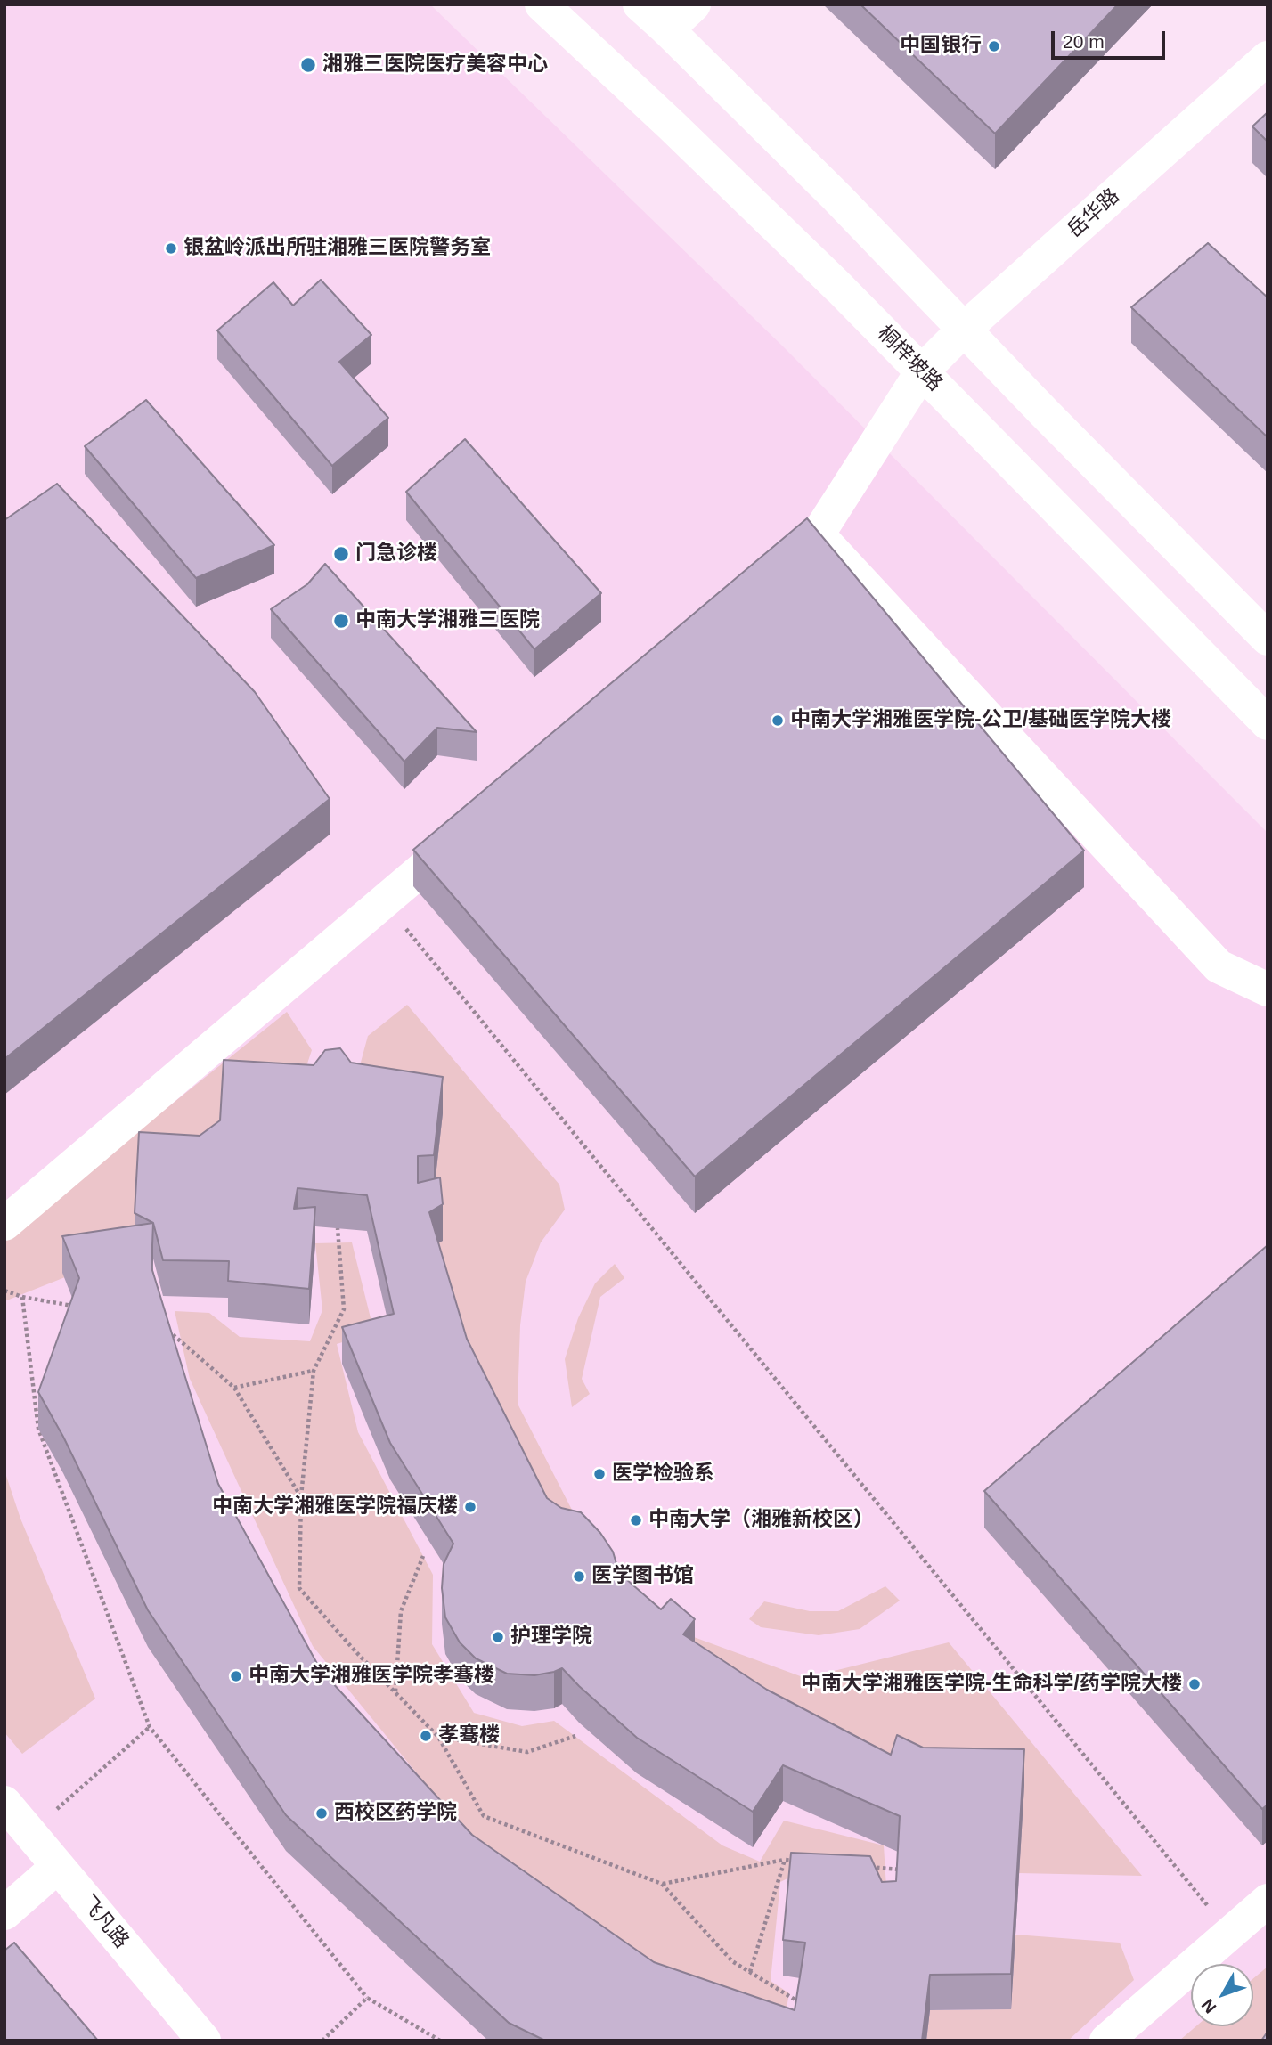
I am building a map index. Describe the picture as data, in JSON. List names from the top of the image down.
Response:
{
  "streets": {
    "street": ["岳华路", "桐梓坡路", "飞凡路"]
  },
  "crossings": [
    ["岳华路", "桐梓坡路"]
  ],
  "places": [
    "中国银行",
    "湘雅三医院医疗美容中心",
    "银盆岭派出所驻湘雅三医院警务室",
    "门急诊楼",
    "中南大学湘雅三医院",
    "中南大学湘雅医学院-公卫/基础医学院大楼",
    "医学检验系",
    "中南大学湘雅医学院福庆楼",
    "中南大学（湘雅新校区）",
    "医学图书馆",
    "护理学院",
    "中南大学湘雅医学院孝骞楼",
    "中南大学湘雅医学院-生命科学/药学院大楼",
    "孝骞楼",
    "西校区药学院"
  ],
  "scale_bar": "20 m",
  "north": "bottom left"
}
